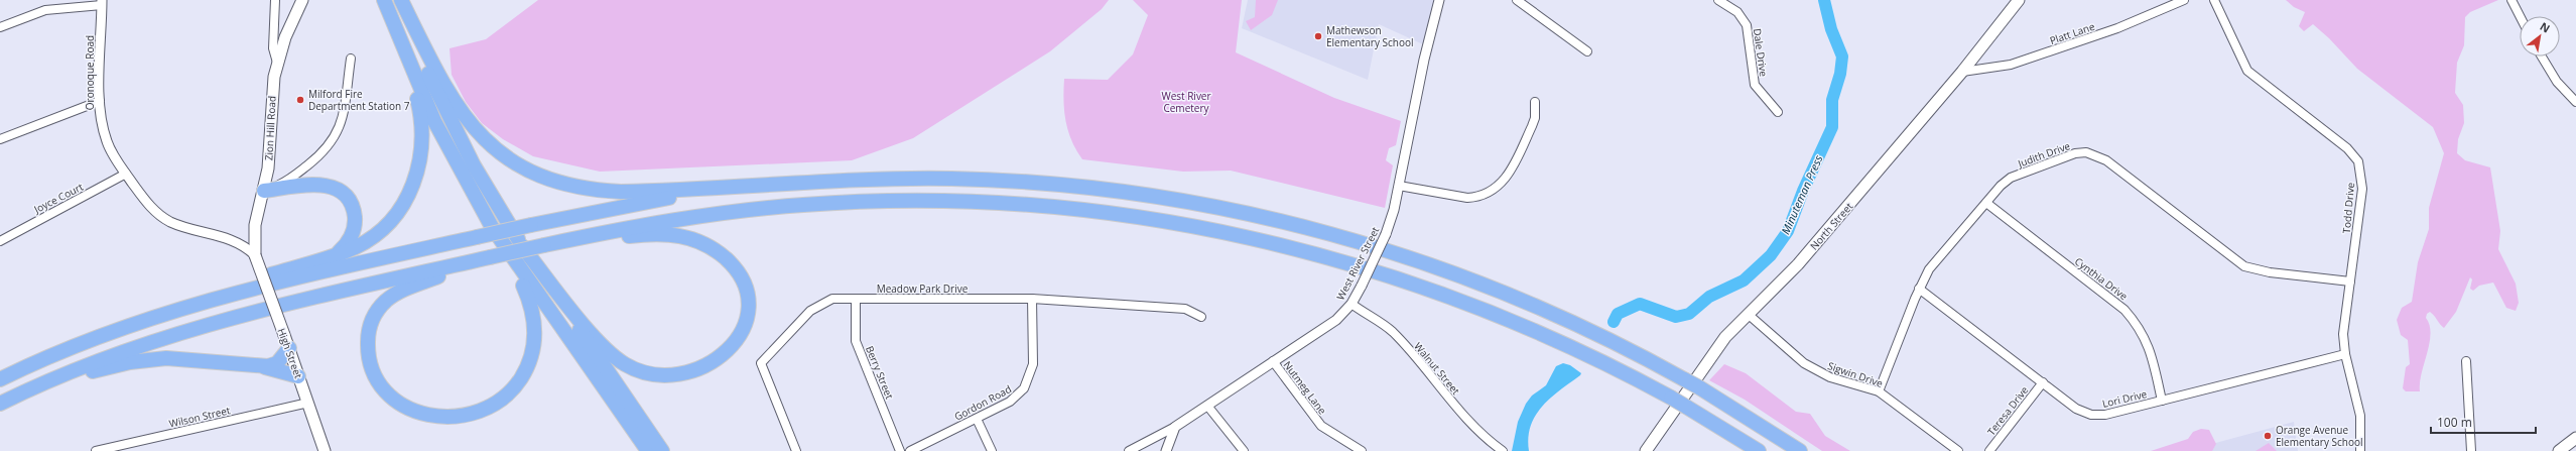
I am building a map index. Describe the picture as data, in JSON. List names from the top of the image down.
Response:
{
  "streets": {
    "main road": ["Zion Hill Road", "North Street", "High Street"],
    "street": [
      "Platt Lane",
      "Dale Drive",
      "Oronoque Road",
      "Judith Drive",
      "Joyce Court",
      "Todd Drive",
      "West River Street",
      "Cynthia Drive",
      "Meadow Park Drive",
      "Walnut Street",
      "Berry Street",
      "Sigwin Drive",
      "Nutmeg Lane",
      "Lori Drive",
      "Gordon Road",
      "Teresa Drive",
      "Wilson Street"
    ]
  },
  "crossings": [
    ["Platt Lane", "North Street"],
    ["Oronoque Road", "Zion Hill Road"],
    ["Oronoque Road", "Joyce Court"],
    ["Oronoque Road", "High Street"],
    ["Zion Hill Road", "High Street"],
    ["Judith Drive", "Todd Drive"],
    ["Judith Drive", "Cynthia Drive"],
    ["Judith Drive", "Sigwin Drive"],
    ["Judith Drive", "Lori Drive"],
    ["Todd Drive", "Lori Drive"],
    ["North Street", "Sigwin Drive"],
    ["West River Street", "Walnut Street"],
    ["West River Street", "Nutmeg Lane"],
    ["Cynthia Drive", "Lori Drive"],
    ["Meadow Park Drive", "Berry Street"],
    ["Meadow Park Drive", "Gordon Road"],
    ["High Street", "Wilson Street"],
    ["Lori Drive", "Teresa Drive"]
  ],
  "water": ["Minuteman Press"],
  "parks": ["West River Cemetery"],
  "places": ["Mathewson Elementary School", "Milford Fire Department Station 7", "Orange Avenue Elementary School"],
  "scale_bar": "100 m",
  "north": "top right"
}
